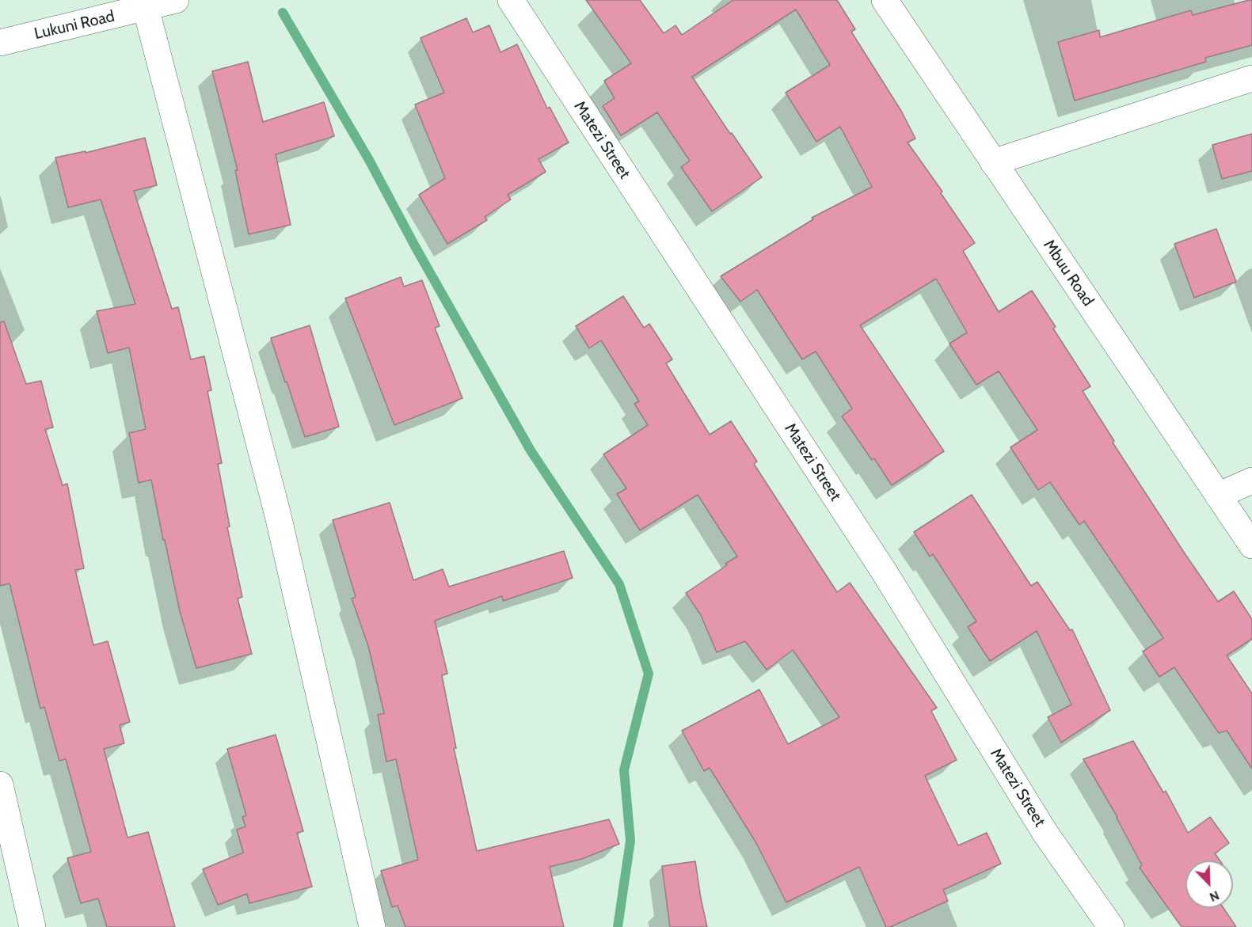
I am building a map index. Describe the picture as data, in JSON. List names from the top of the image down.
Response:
{
  "streets": {
    "street": ["Lukuni Road", "Matezi Street", "Mbuu Road"]
  },
  "north": "bottom right"
}
